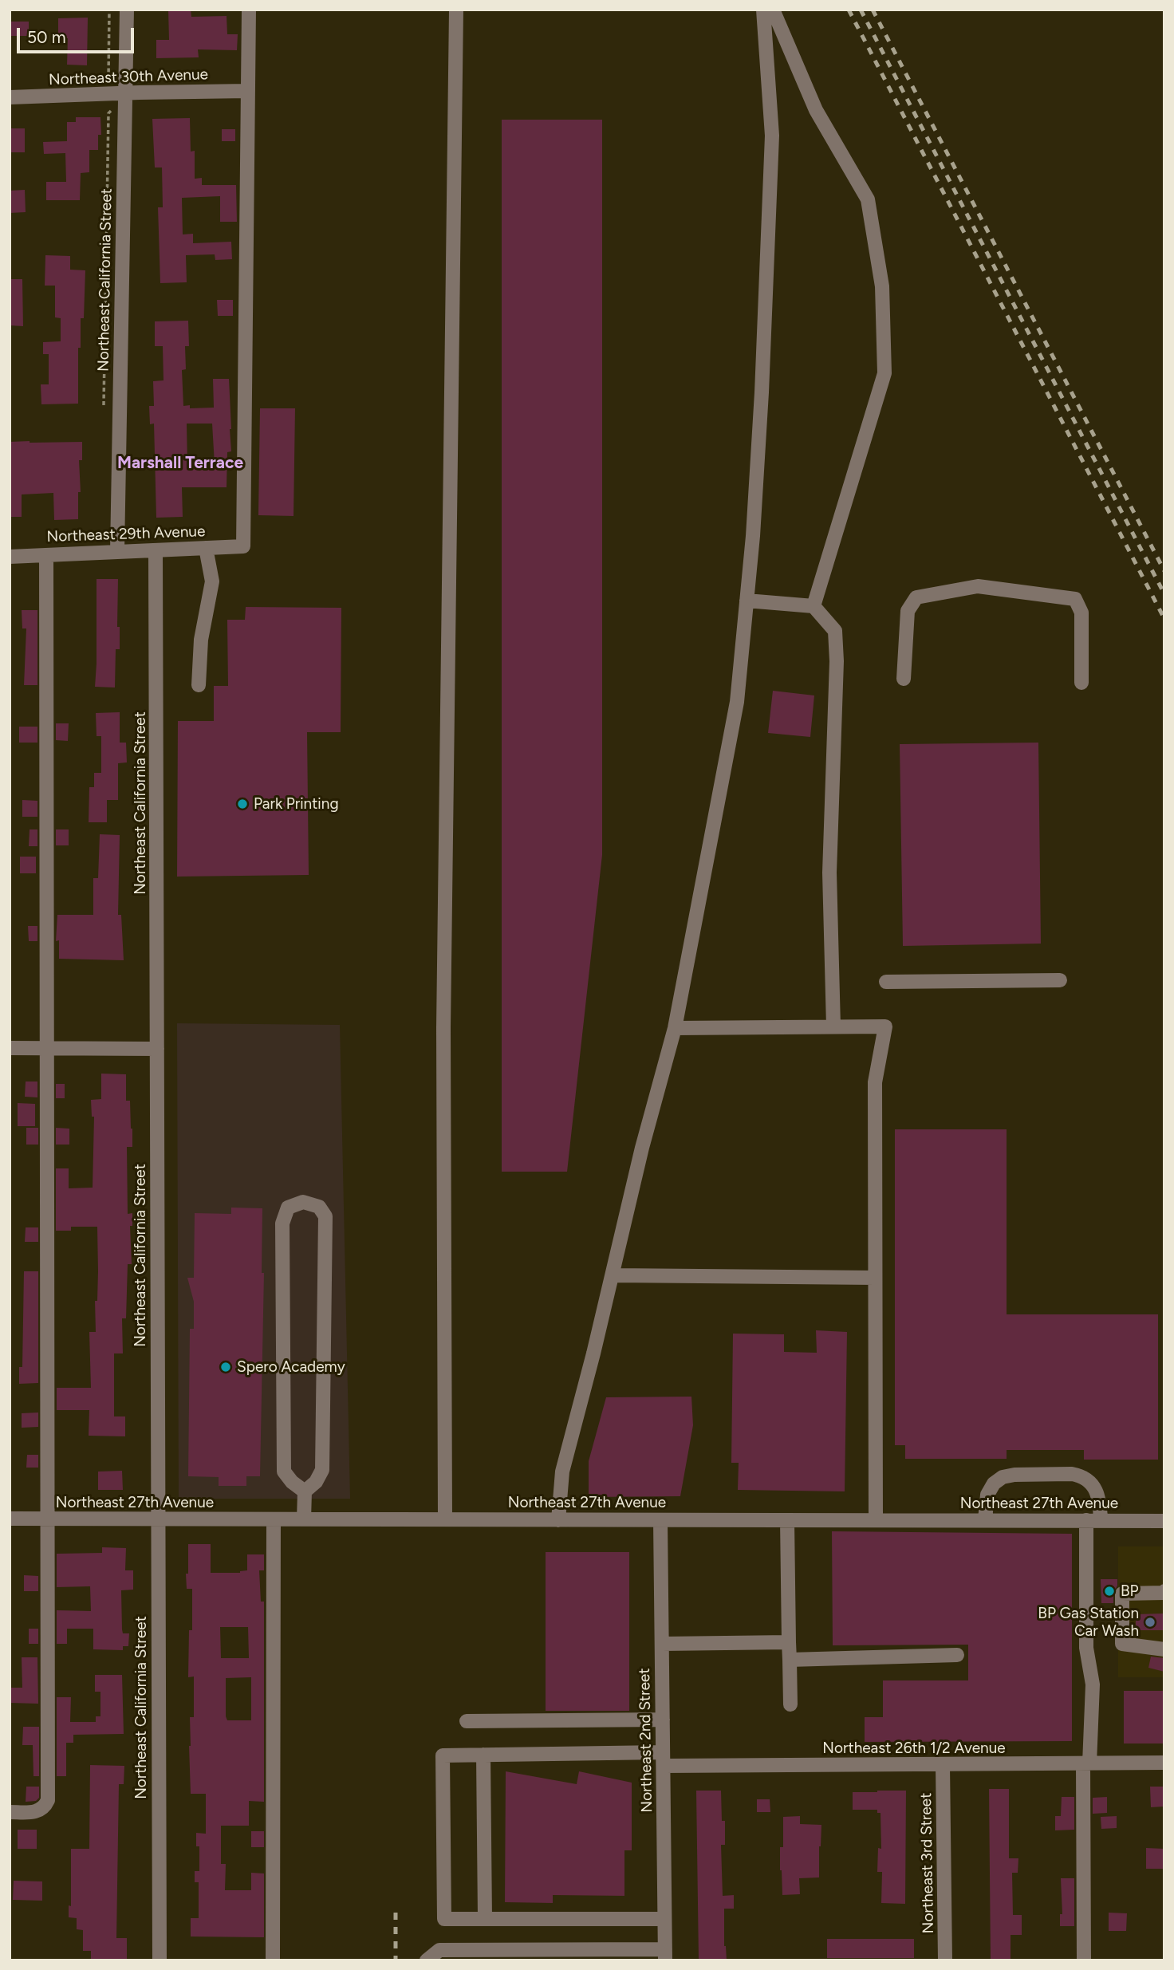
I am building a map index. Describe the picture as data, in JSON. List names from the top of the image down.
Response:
{
  "streets": {
    "street": [
      "Northeast 30th Avenue",
      "Northeast California Street",
      "Northeast 29th Avenue",
      "Northeast 27th Avenue",
      "Northeast 2nd Street",
      "Northeast 26th 1/2 Avenue",
      "Northeast 3rd Street"
    ]
  },
  "crossings": [
    ["Northeast 30th Avenue", "Northeast California Street"],
    ["Northeast 30th Avenue", "Northeast 29th Avenue"],
    ["Northeast California Street", "Northeast 29th Avenue"],
    ["Northeast California Street", "Northeast 27th Avenue"],
    ["Northeast 27th Avenue", "Northeast 2nd Street"],
    ["Northeast 2nd Street", "Northeast 26th 1/2 Avenue"],
    ["Northeast 26th 1/2 Avenue", "Northeast 3rd Street"]
  ],
  "districts": ["Marshall Terrace"],
  "places": [
    "Park Printing",
    "Spero Academy",
    "BP",
    "BP Gas Station Car Wash"
  ],
  "scale_bar": "50 m"
}
